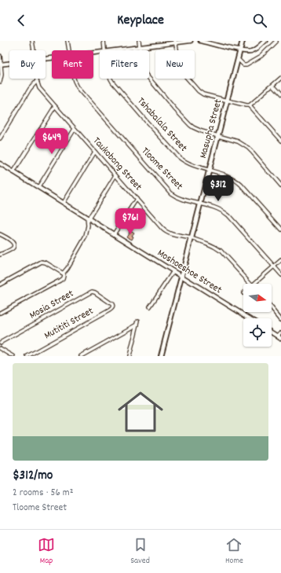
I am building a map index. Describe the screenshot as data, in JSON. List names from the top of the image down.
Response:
{
  "streets": {
    "main road": ["Masupha Street"],
    "street": [
      "Tshabalala Street",
      "Taukobong Street",
      "Tloome Street",
      "Moshoeshoe Street",
      "Mosia Street",
      "Mutititi Street"
    ]
  },
  "crossings": [
    ["Tshabalala Street", "Masupha Street"],
    ["Masupha Street", "Taukobong Street"],
    ["Masupha Street", "Tloome Street"],
    ["Masupha Street", "Moshoeshoe Street"],
    ["Mosia Street", "Mutititi Street"]
  ],
  "north": "right",
  "page": {
    "header": "Keyplace",
    "chip": [
      "Buy",
      "Rent",
      "Filters",
      "New"
    ],
    "price": ["$649", "$312", "$761"],
    "list": [
      {
        "name": "$312/mo",
        "note": "2 rooms · 56 m² · Tloome Street"
      }
    ],
    "tabs": ["Map", "Saved", "Home"]
  }
}
